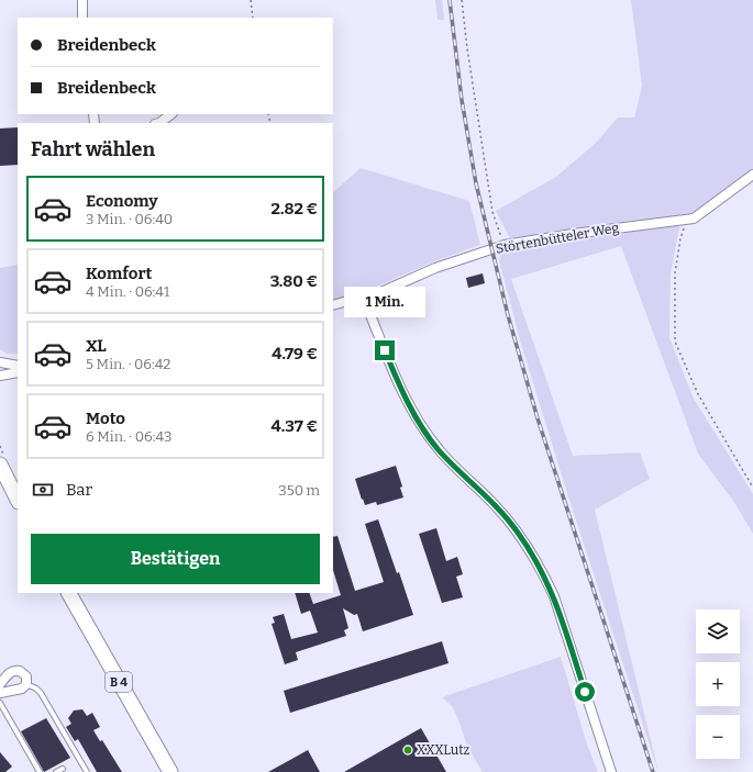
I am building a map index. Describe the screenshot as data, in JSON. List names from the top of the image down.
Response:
{
  "streets": {
    "main road": ["B 4"],
    "street": ["Störtenbütteler Weg"]
  },
  "places": ["XXXLutz"],
  "page": {
    "banner": ["Breidenbeck", "Breidenbeck"],
    "heading": "Fahrt wählen",
    "list": [
      {
        "name": "Economy",
        "note": "3 Min. · 06:40",
        "value": "2.82 €"
      },
      {
        "name": "Komfort",
        "note": "4 Min. · 06:41",
        "value": "3.80 €"
      },
      {
        "name": "XL",
        "note": "5 Min. · 06:42",
        "value": "4.79 €"
      },
      {
        "name": "Moto",
        "note": "6 Min. · 06:43",
        "value": "4.37 €"
      }
    ],
    "bubble": "1 Min.",
    "pay": ["Bar", "350 m"],
    "buttons": "Bestätigen",
    "map_buttons": ["+", "−"]
  }
}
